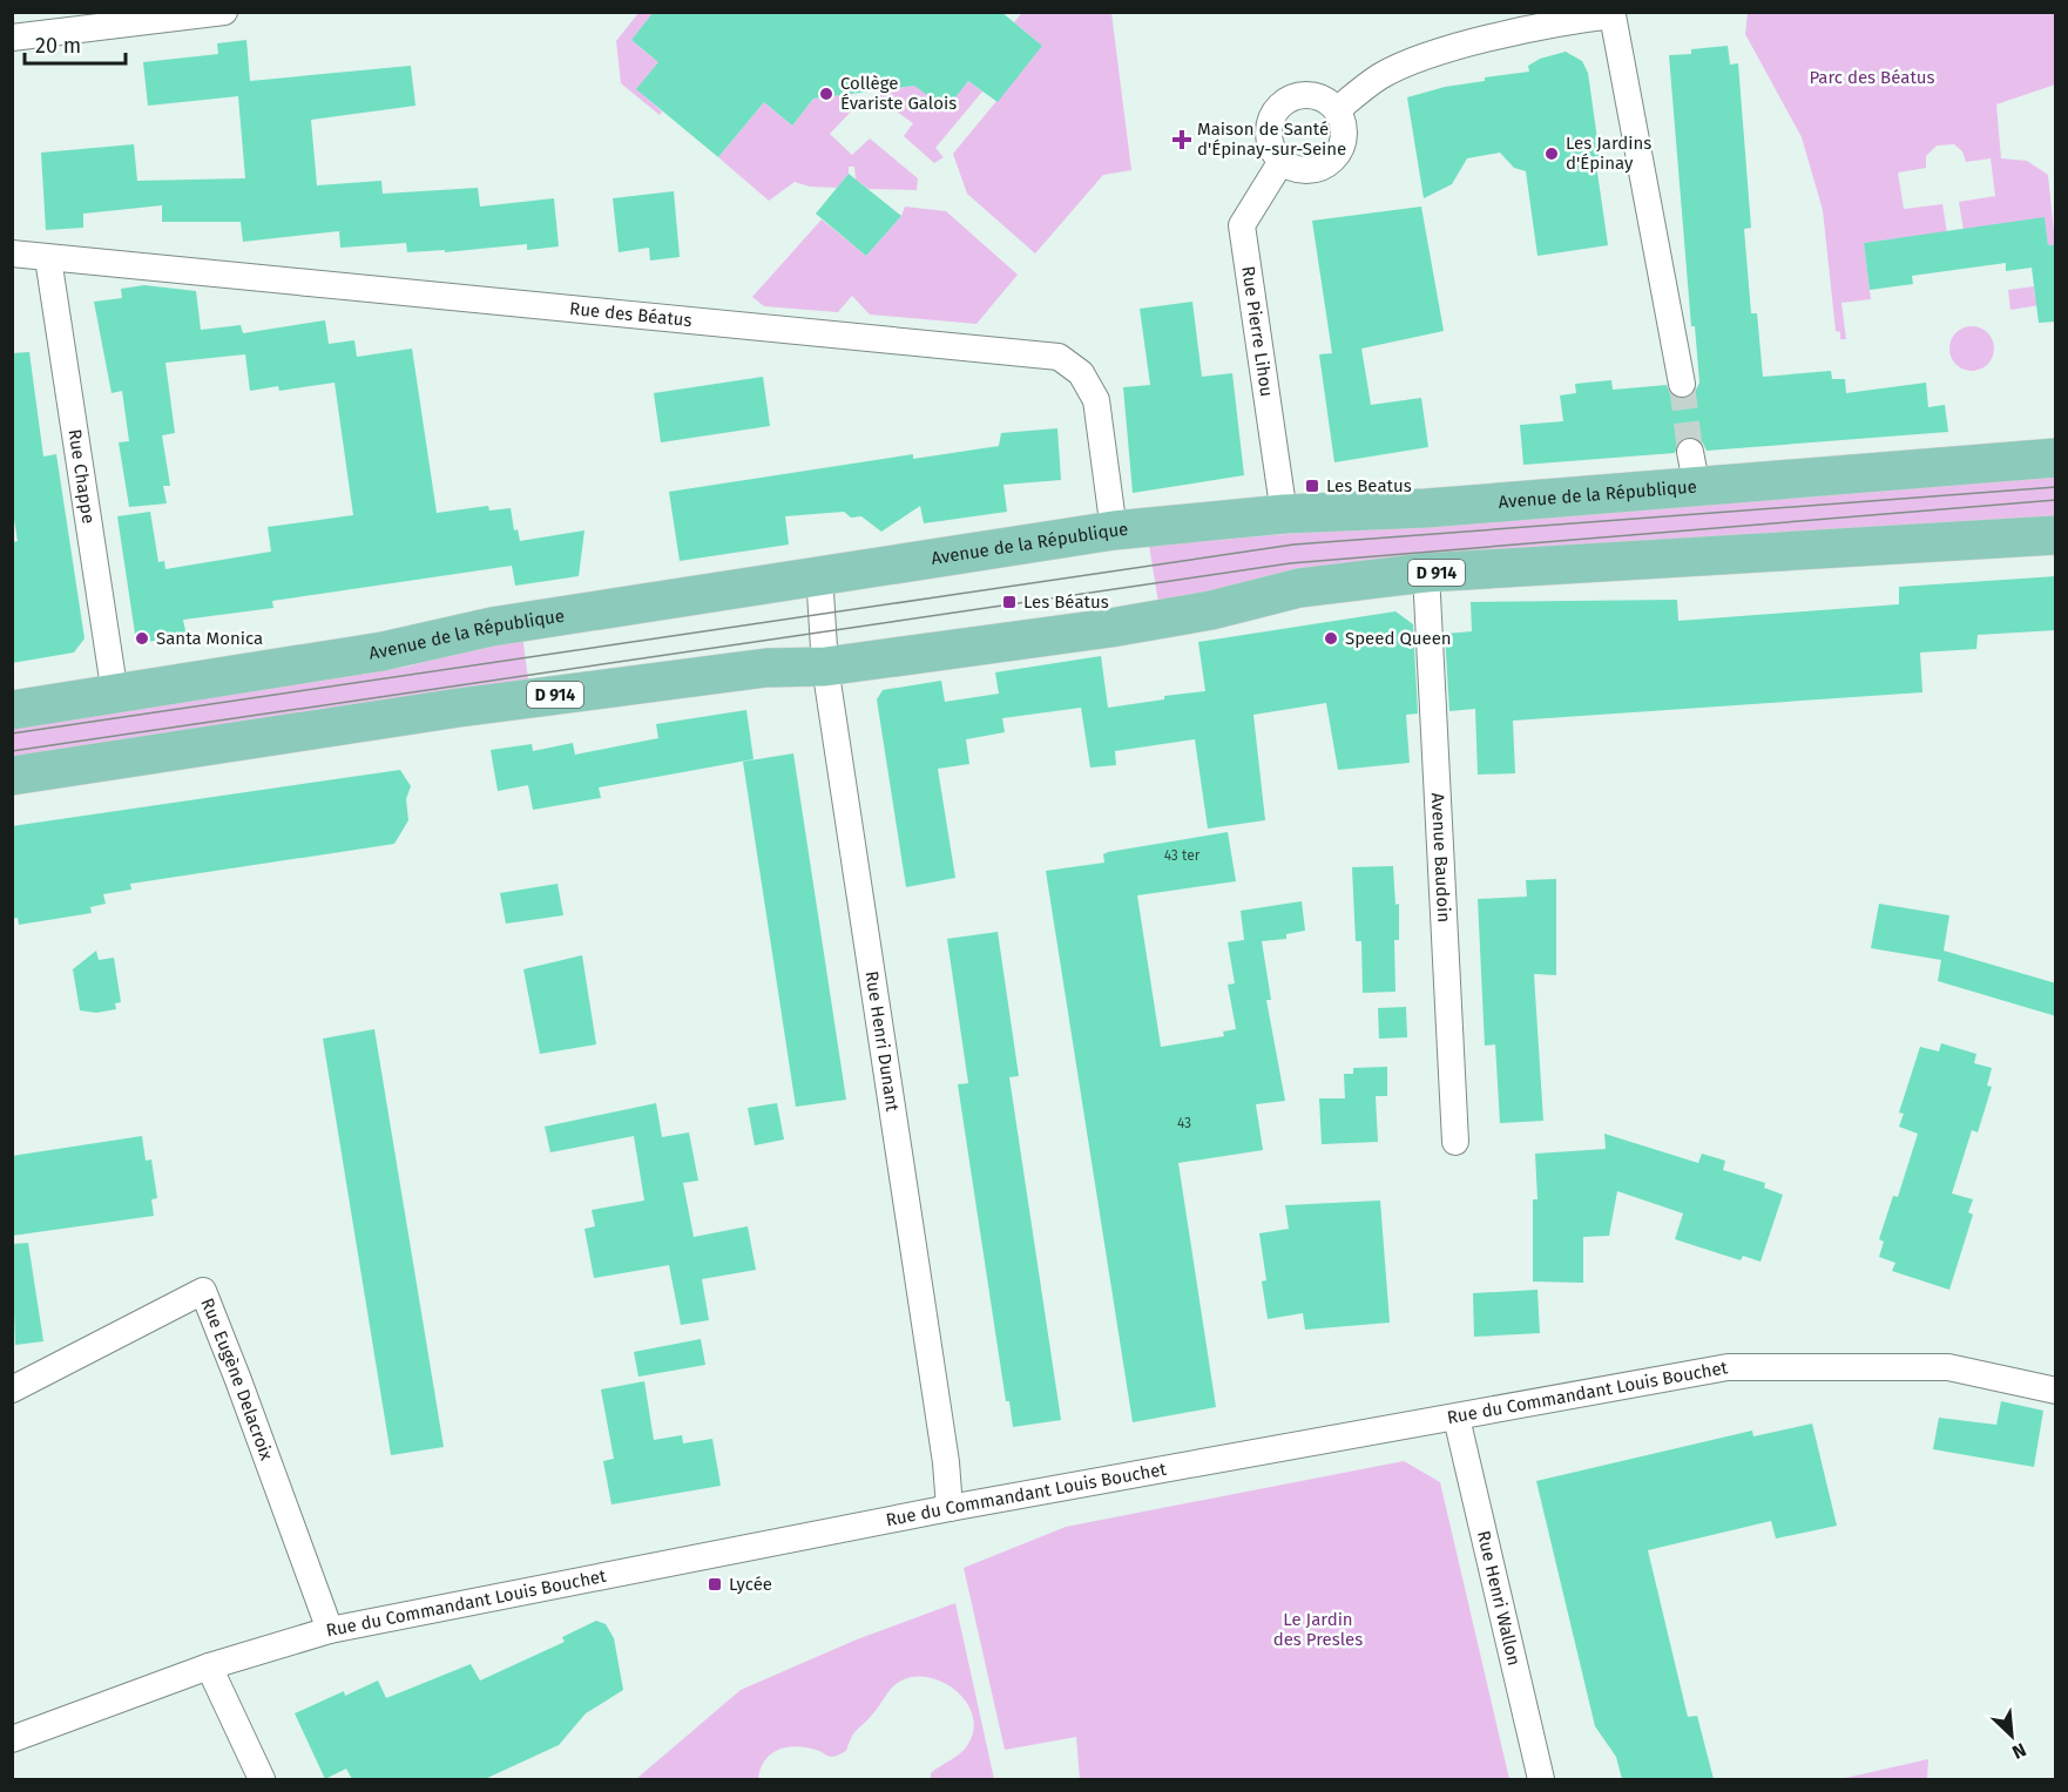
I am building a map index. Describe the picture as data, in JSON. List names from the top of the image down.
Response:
{
  "streets": {
    "main road": ["Avenue de la République", "D 914"],
    "street": [
      "Rue des Béatus",
      "Rue Pierre Lihou",
      "Rue Chappe",
      "Avenue Baudoin",
      "Rue Henri Dunant",
      "Rue Eugène Delacroix",
      "Rue du Commandant Louis Bouchet",
      "Rue Henri Wallon"
    ]
  },
  "crossings": [
    ["Rue des Béatus", "Rue Chappe"],
    ["Rue des Béatus", "Avenue de la République"],
    ["Rue Pierre Lihou", "Avenue de la République"],
    ["Rue Chappe", "Avenue de la République"],
    ["Avenue de la République", "Rue Henri Dunant"],
    ["D 914", "Avenue Baudoin"],
    ["D 914", "Rue Henri Dunant"],
    ["Rue Henri Dunant", "Rue du Commandant Louis Bouchet"],
    ["Rue Eugène Delacroix", "Rue du Commandant Louis Bouchet"],
    ["Rue du Commandant Louis Bouchet", "Rue Henri Wallon"]
  ],
  "parks": ["Parc des Béatus", "Le Jardin des Presles"],
  "places": {
    "other": [
      "Collège Évariste Galois",
      "Les Jardins d'Épinay",
      "Santa Monica",
      "Speed Queen"
    ],
    "health": ["Maison de Santé d'Épinay-sur-Seine"],
    "transit": ["Les Beatus", "Les Béatus", "Lycée"]
  },
  "house_numbers": ["43 ter", "43"],
  "scale_bar": "20 m",
  "north": "bottom right"
}
